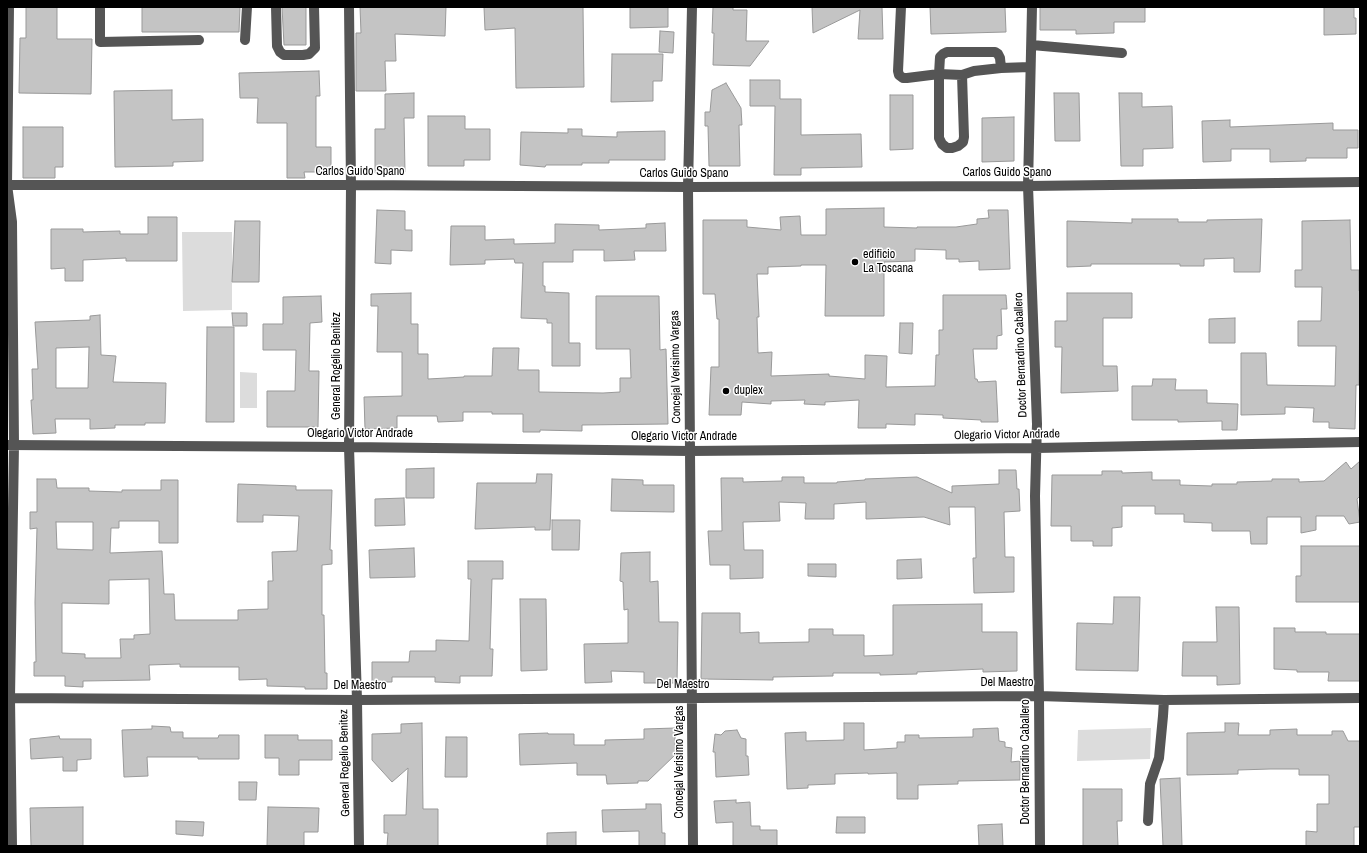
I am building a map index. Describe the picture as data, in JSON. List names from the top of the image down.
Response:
{
  "streets": {
    "street": [
      "Carlos Guido Spano",
      "Doctor Bernardino Caballero",
      "General Rogelio Benitez",
      "Concejal Verisimo Vargas",
      "Olegario Victor Andrade",
      "Del Maestro"
    ]
  },
  "crossings": [
    ["Carlos Guido Spano", "Doctor Bernardino Caballero"],
    ["Carlos Guido Spano", "General Rogelio Benitez"],
    ["Carlos Guido Spano", "Concejal Verisimo Vargas"],
    ["Doctor Bernardino Caballero", "Olegario Victor Andrade"],
    ["Doctor Bernardino Caballero", "Del Maestro"],
    ["General Rogelio Benitez", "Olegario Victor Andrade"],
    ["General Rogelio Benitez", "Del Maestro"],
    ["Concejal Verisimo Vargas", "Olegario Victor Andrade"],
    ["Concejal Verisimo Vargas", "Del Maestro"]
  ],
  "places": ["edificio La Toscana", "duplex"]
}
